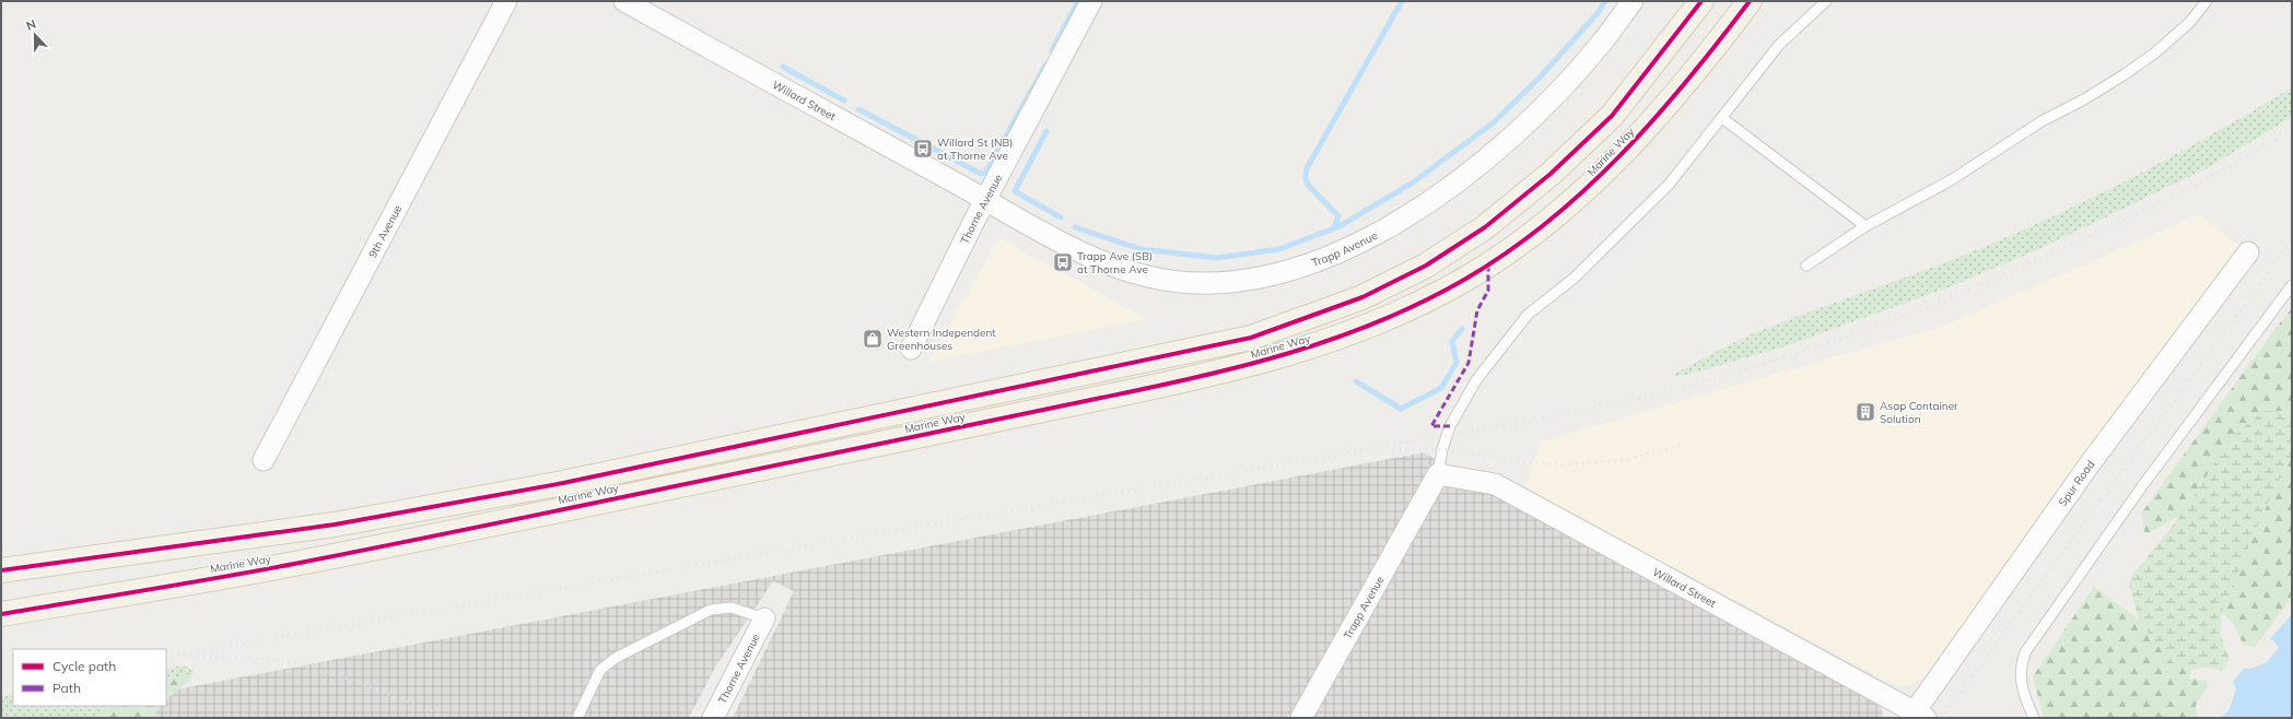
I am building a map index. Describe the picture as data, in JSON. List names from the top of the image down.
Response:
{
  "streets": {
    "main road": ["Marine Way"],
    "street": [
      "Willard Street",
      "Thorne Avenue",
      "9th Avenue",
      "Trapp Avenue",
      "Spur Road"
    ]
  },
  "crossings": [
    ["Willard Street", "Thorne Avenue"],
    ["Willard Street", "Trapp Avenue"],
    ["Willard Street", "Spur Road"],
    ["Thorne Avenue", "Trapp Avenue"]
  ],
  "places": {
    "bus stop": ["Willard St (NB) at Thorne Ave", "Trapp Ave (SB) at Thorne Ave"],
    "shop": ["Western Independent Greenhouses"],
    "building": ["Asap Container Solution"]
  },
  "legend": ["Cycle path", "Path"],
  "north": "top"
}
